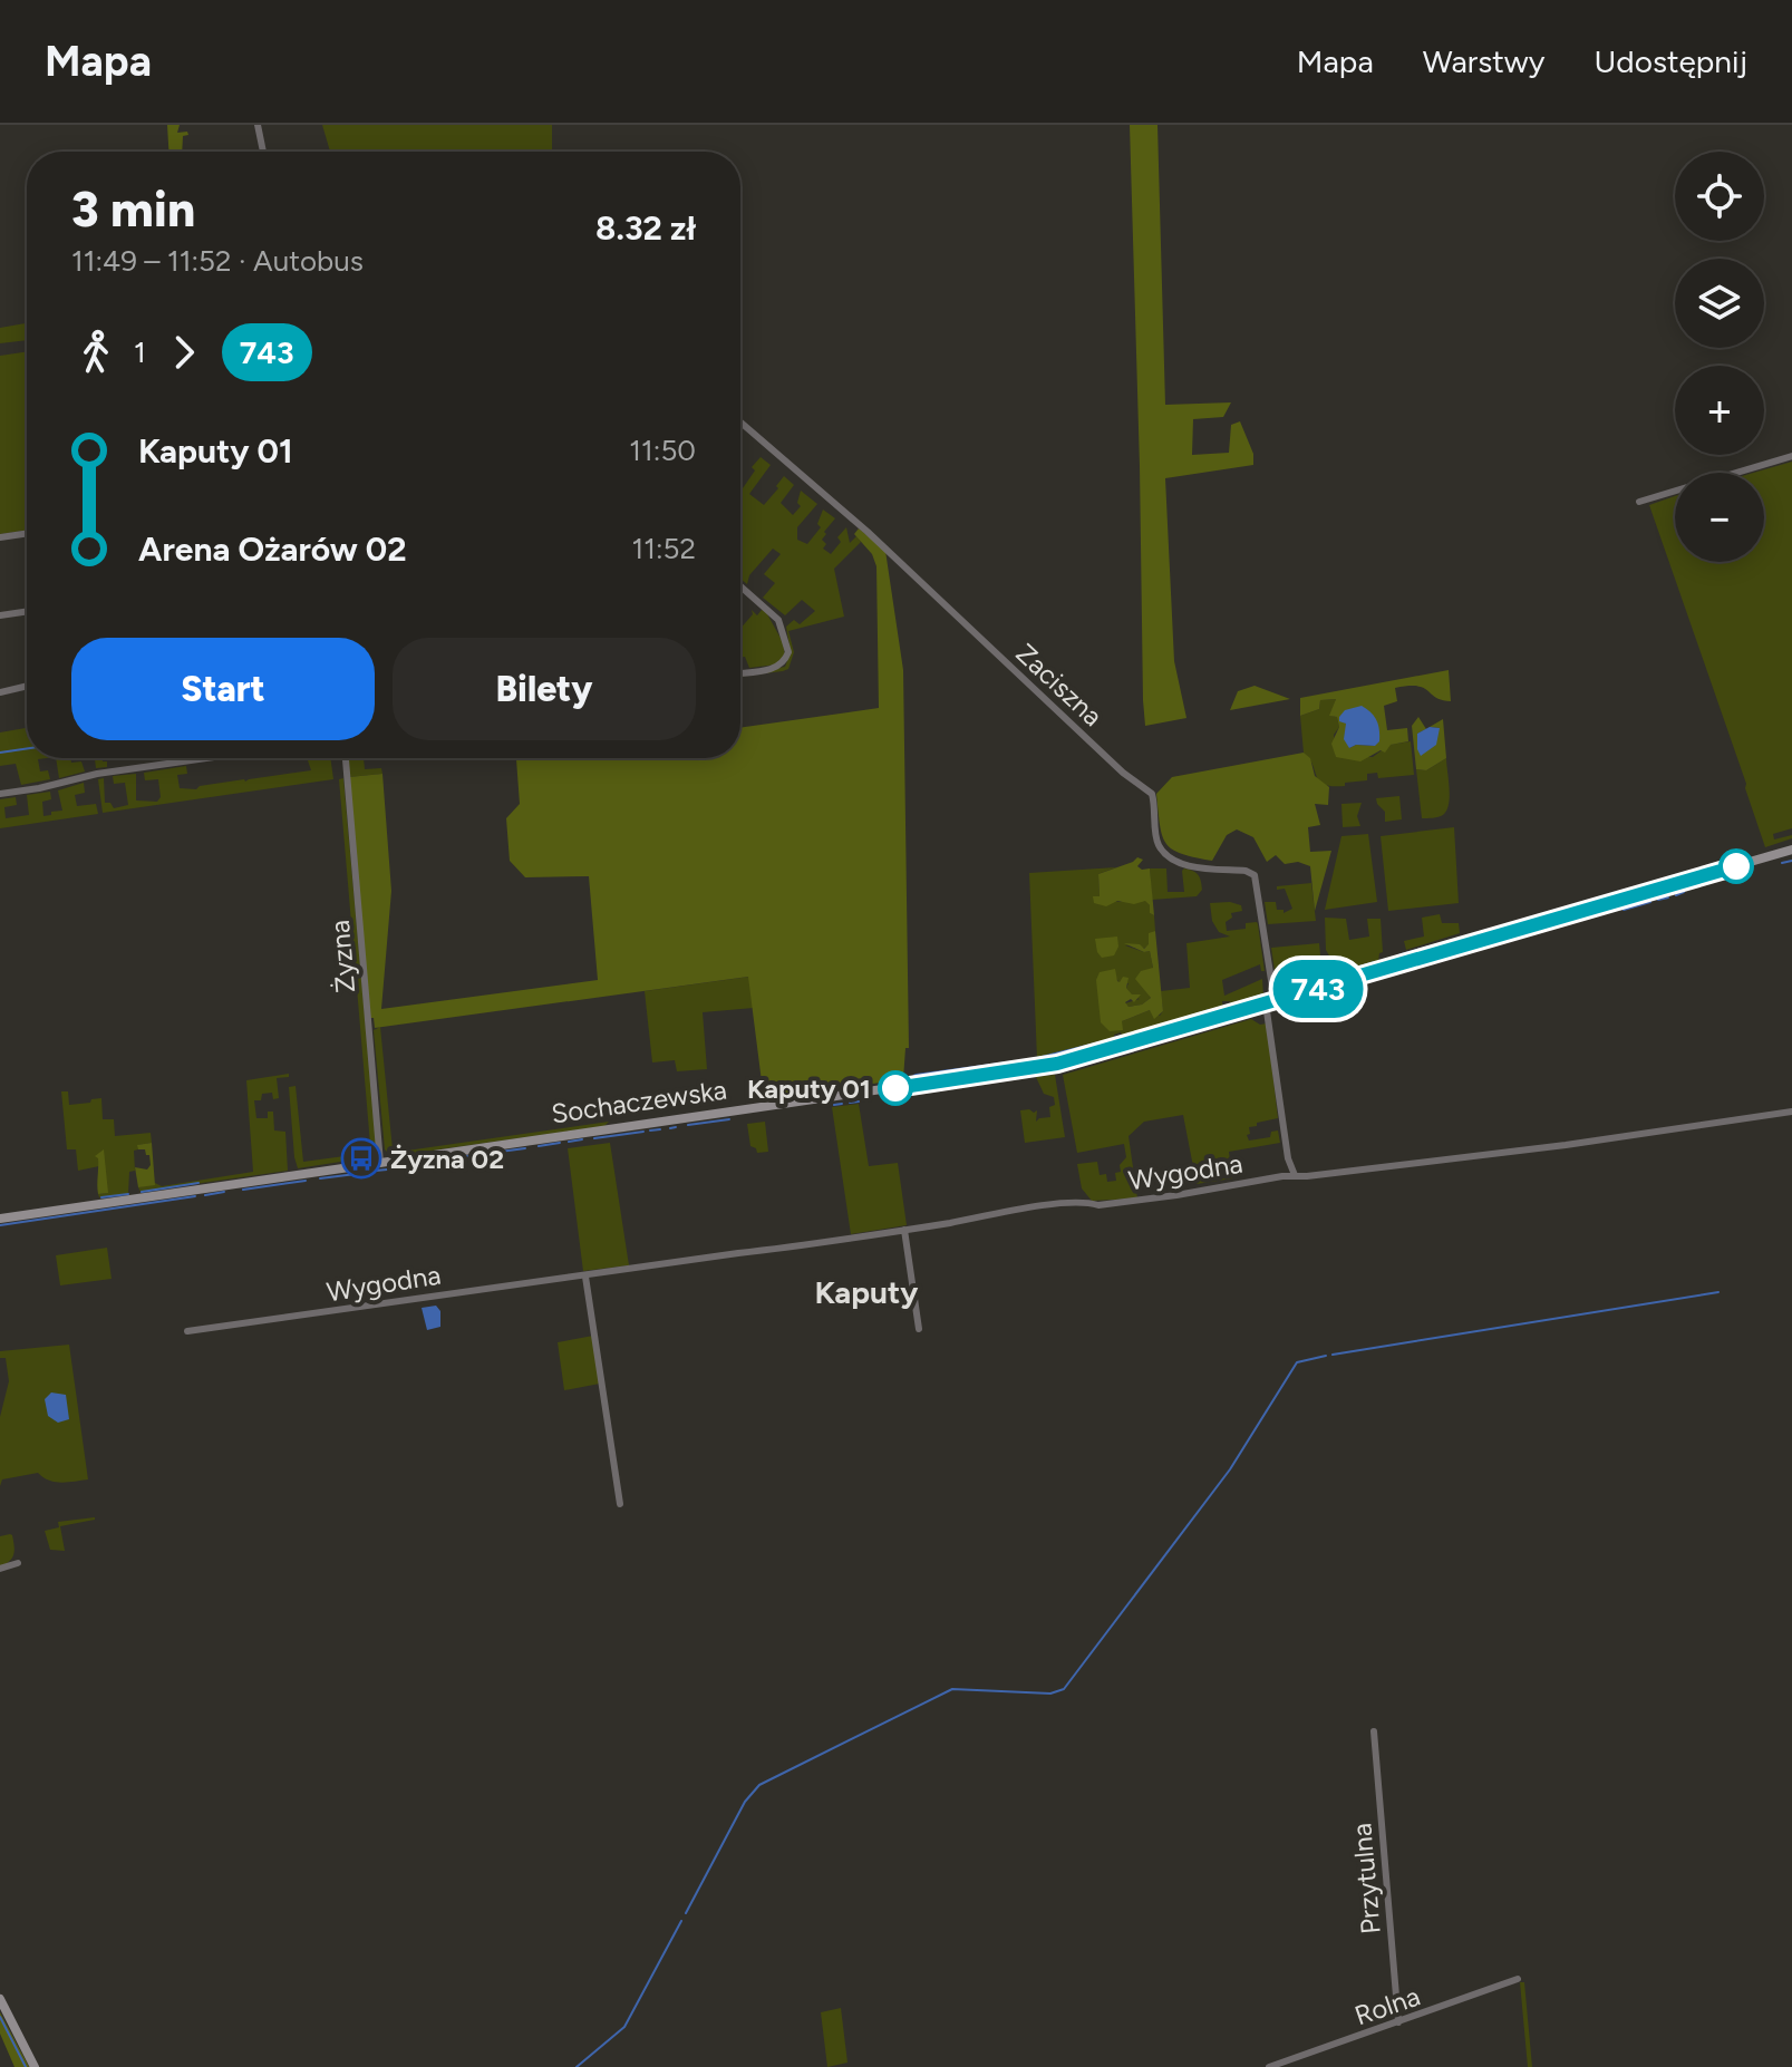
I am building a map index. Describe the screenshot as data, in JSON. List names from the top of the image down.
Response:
{
  "streets": {
    "street": [
      "Zaciszna",
      "Żyzna",
      "Sochaczewska",
      "Wygodna",
      "Przytulna",
      "Rolna"
    ]
  },
  "crossings": [
    ["Zaciszna", "Sochaczewska"],
    ["Żyzna", "Sochaczewska"],
    ["Przytulna", "Rolna"]
  ],
  "districts": ["Kaputy"],
  "places": {
    "other": ["Kaputy 01"],
    "bus stop": ["Żyzna 02"]
  },
  "lines": ["bus line 743"],
  "page": {
    "header": "Mapa",
    "nav": ["Mapa", "Warstwy", "Udostępnij"],
    "on_map": "743",
    "map_buttons": ["+", "−"],
    "heading": ["3 min", "11:49 – 11:52 · Autobus", "8.32 zł"],
    "legs": ["1", "743"],
    "list": [
      {
        "name": "Kaputy 01",
        "value": "11:50"
      },
      {
        "name": "Arena Ożarów 02",
        "value": "11:52"
      }
    ],
    "buttons": ["Start", "Bilety"]
  }
}
